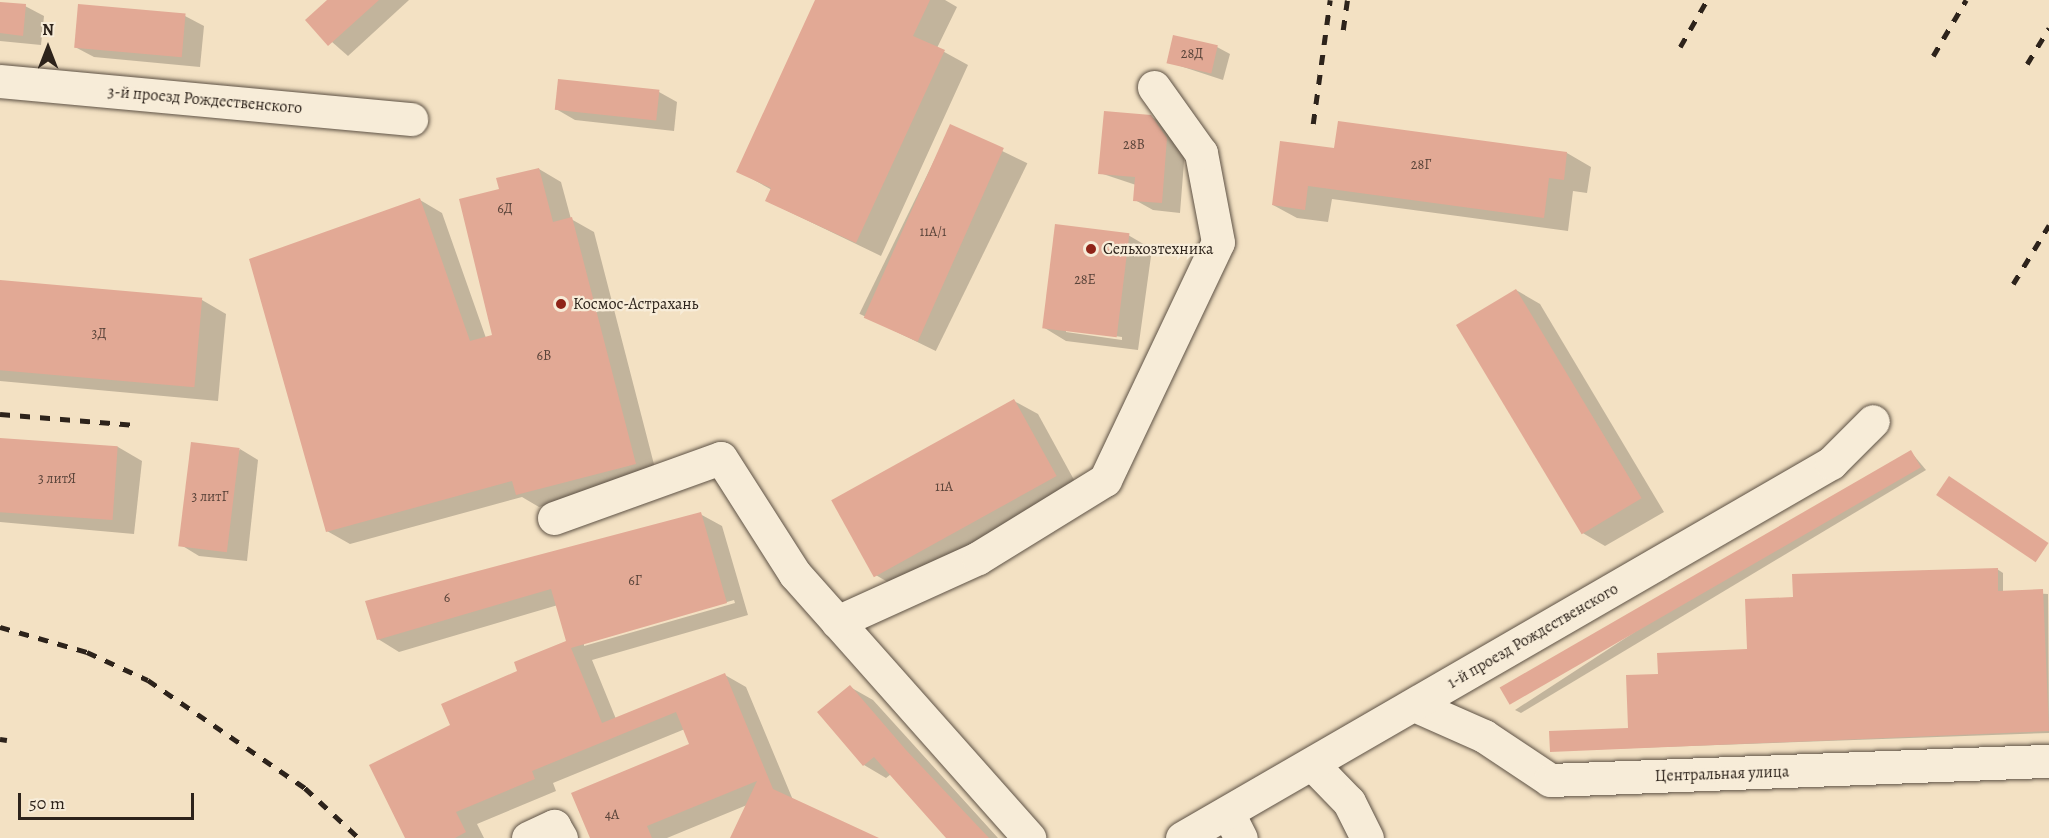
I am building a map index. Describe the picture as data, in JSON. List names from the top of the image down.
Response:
{
  "streets": {
    "street": ["3-й проезд Рождественского", "1-й проезд Рождественского", "Центральная улица"]
  },
  "crossings": [
    ["1-й проезд Рождественского", "Центральная улица"]
  ],
  "places": ["Сельхозтехника", "Космос-Астрахань"],
  "house_numbers": [
    "28Д",
    "28В",
    "28Г",
    "6Д",
    "11А/1",
    "28Е",
    "3Д",
    "6В",
    "3 литЯ",
    "11А",
    "3 литГ",
    "6Г",
    "6",
    "4А"
  ],
  "scale_bar": "50 m",
  "north": "top"
}
